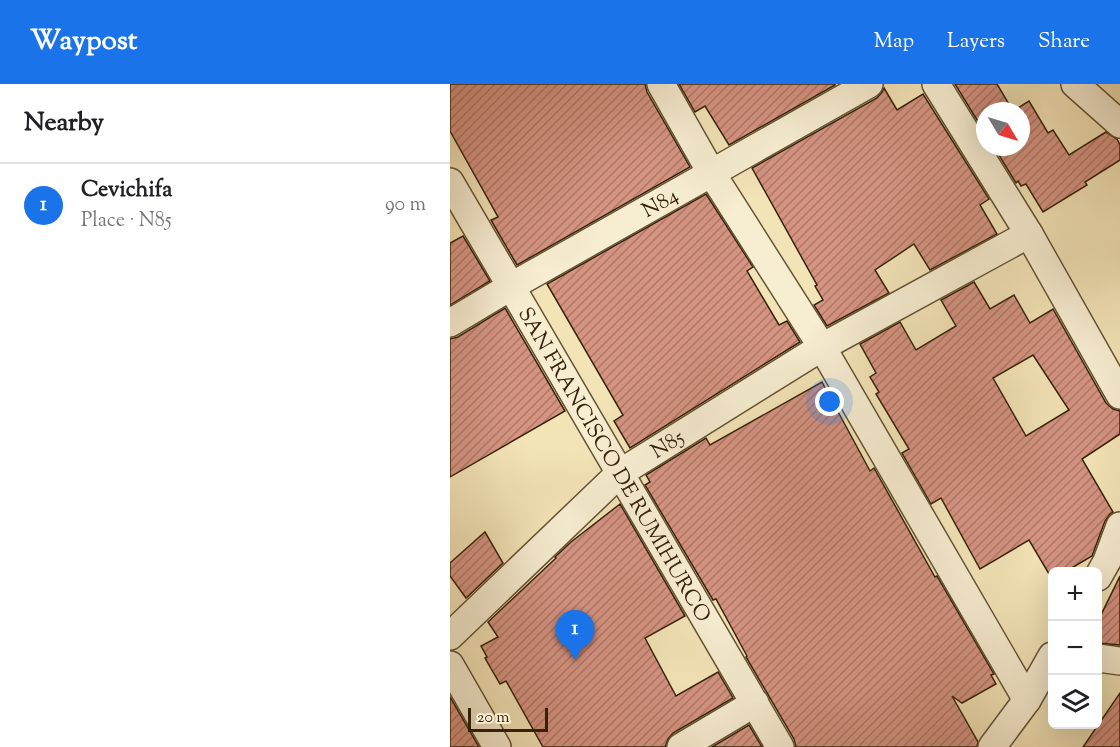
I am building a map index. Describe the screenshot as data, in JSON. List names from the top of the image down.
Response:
{
  "streets": {
    "street": ["N84", "N85", "SAN FRANCISCO DE RUMIHURCO"]
  },
  "crossings": [
    ["N84", "SAN FRANCISCO DE RUMIHURCO"],
    ["N85", "SAN FRANCISCO DE RUMIHURCO"]
  ],
  "scale_bar": "20 m",
  "north": "bottom right",
  "page": {
    "header": "Waypost",
    "nav": ["Map", "Layers", "Share"],
    "heading": "Nearby",
    "list": [
      {
        "mark": "1",
        "name": "Cevichifa",
        "note": "Place · N85",
        "value": "90 m"
      }
    ],
    "map_buttons": ["+", "−"],
    "pins": "1",
    "scale": "20 m"
  }
}
